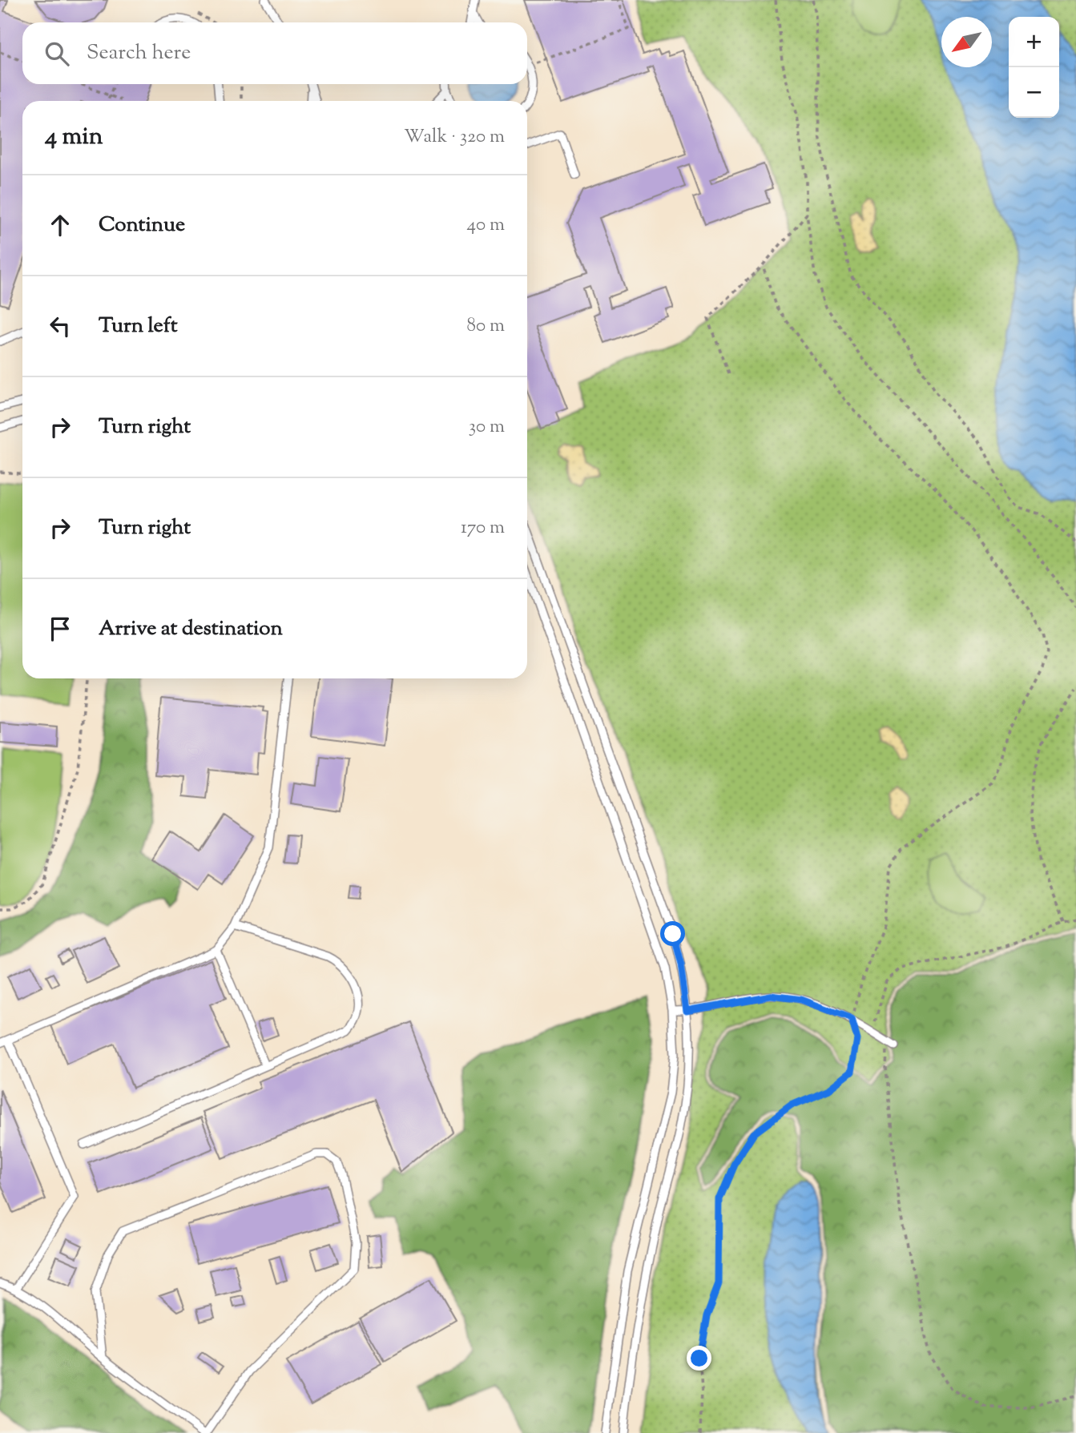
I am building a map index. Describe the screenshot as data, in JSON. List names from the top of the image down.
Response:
{
  "north": "bottom left",
  "page": {
    "map_buttons": ["+", "−"],
    "search": "Search here",
    "heading": ["4 min", "Walk · 320 m"],
    "list": [
      ["Continue", "40 m"],
      ["Turn left", "80 m"],
      ["Turn right", "30 m"],
      ["Turn right", "170 m"],
      "Arrive at destination"
    ]
  }
}
